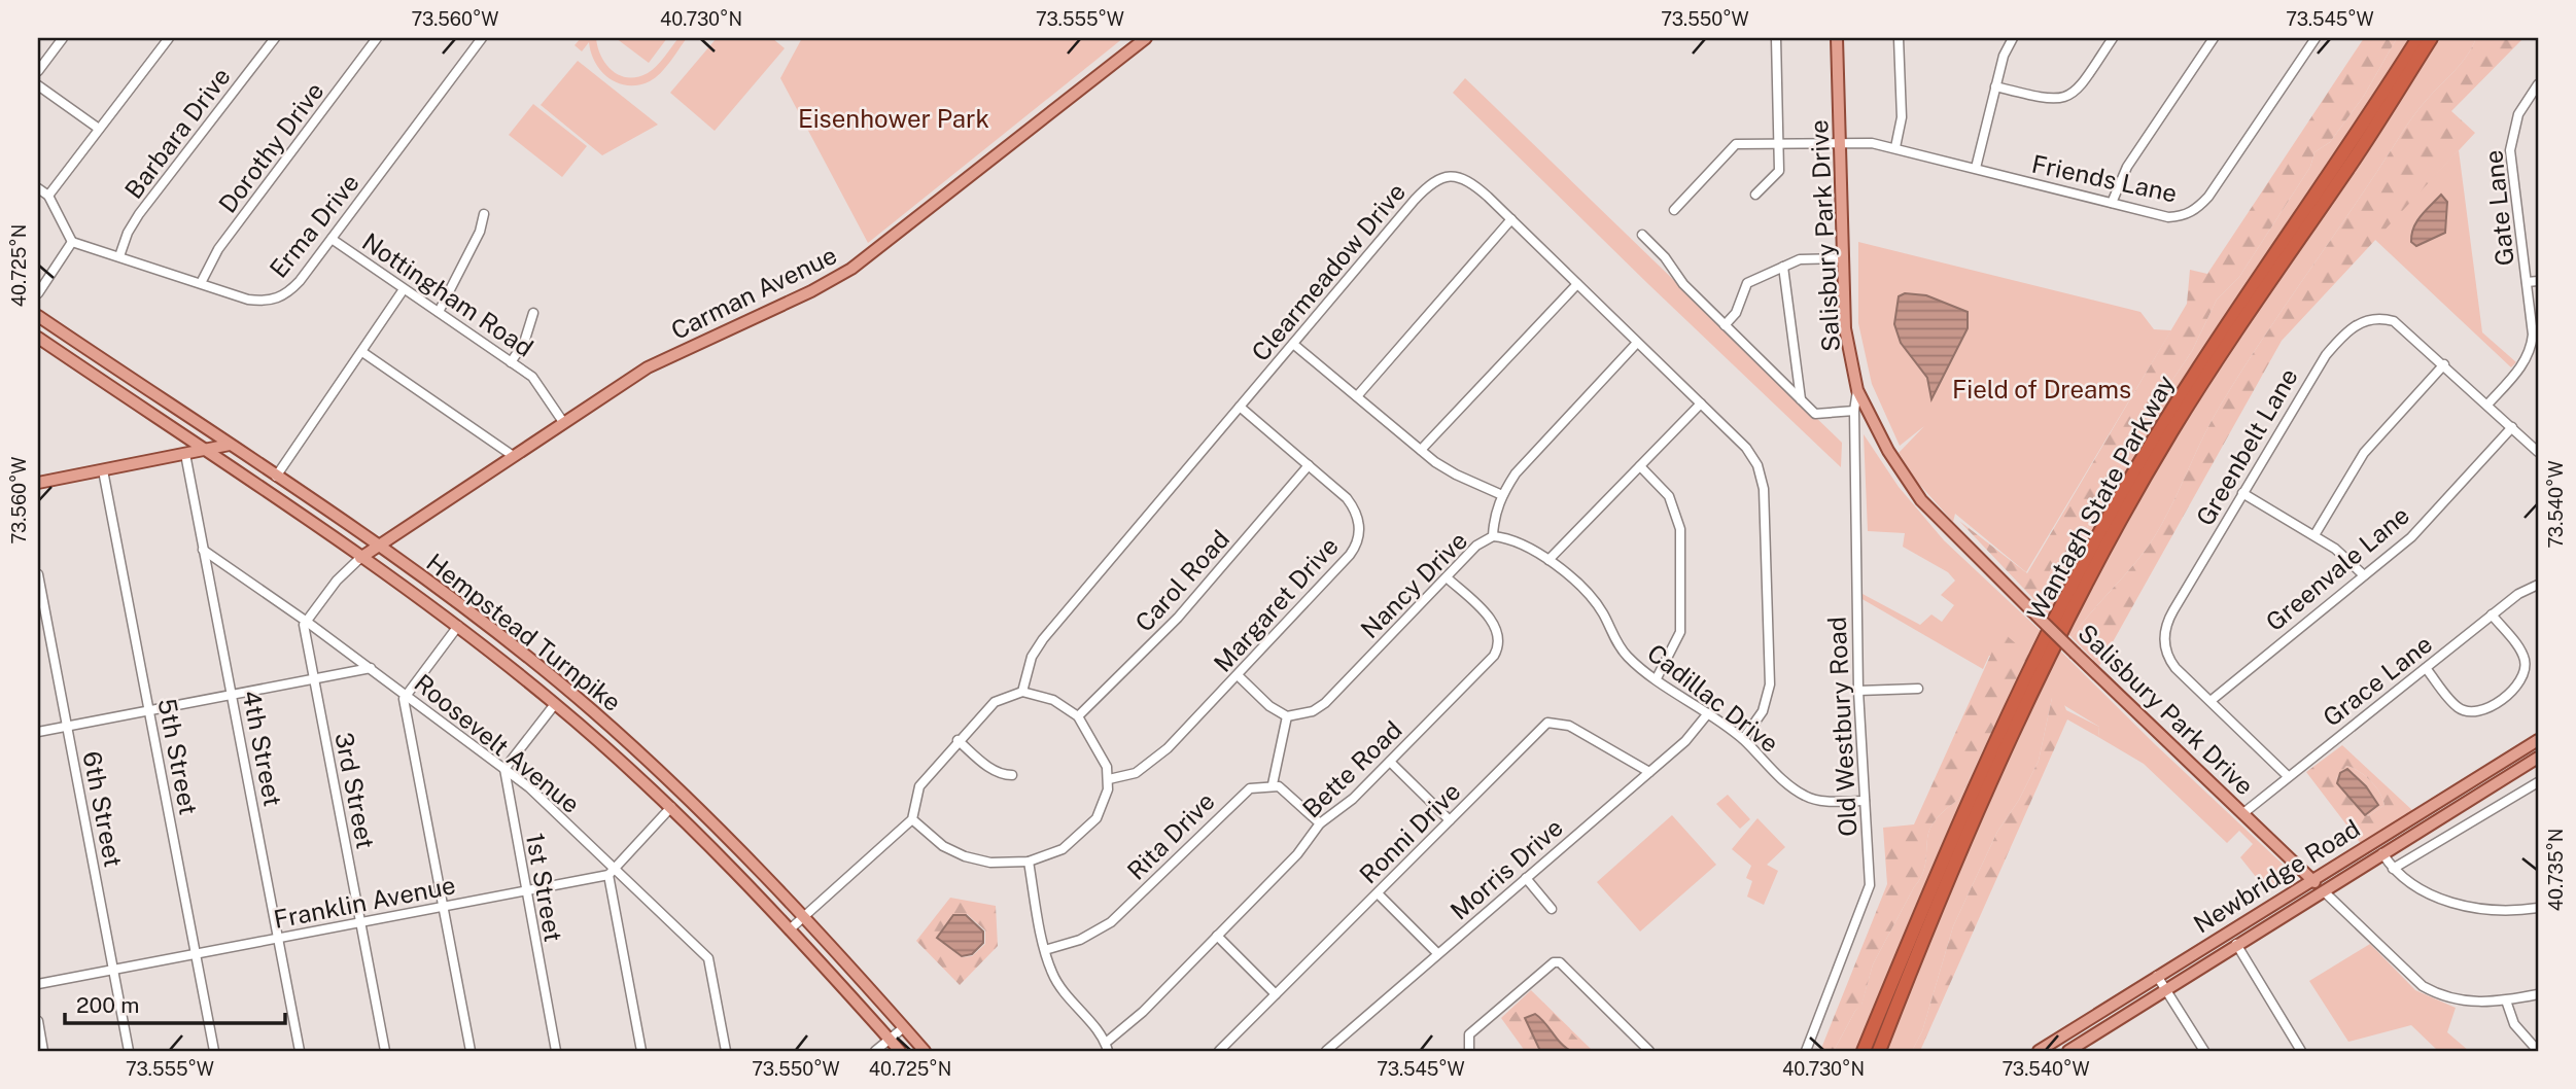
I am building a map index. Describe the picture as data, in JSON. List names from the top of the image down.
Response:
{
  "streets": {
    "highway": ["Wantagh State Parkway"],
    "main road": [
      "Salisbury Park Drive",
      "Carman Avenue",
      "Hempstead Turnpike",
      "Newbridge Road"
    ],
    "street": [
      "Barbara Drive",
      "Dorothy Drive",
      "Friends Lane",
      "Gate Lane",
      "Erma Drive",
      "Clearmeadow Drive",
      "Nottingham Road",
      "Greenbelt Lane",
      "Greenvale Lane",
      "Carol Road",
      "Nancy Drive",
      "Margaret Drive",
      "Grace Lane",
      "Cadillac Drive",
      "Old Westbury Road",
      "Roosevelt Avenue",
      "4th Street",
      "5th Street",
      "Bette Road",
      "3rd Street",
      "6th Street",
      "Ronni Drive",
      "Rita Drive",
      "Morris Drive",
      "1st Street",
      "Franklin Avenue"
    ]
  },
  "crossings": [
    ["Barbara Drive", "Erma Drive"],
    ["Dorothy Drive", "Erma Drive"],
    ["Friends Lane", "Salisbury Park Drive"],
    ["Gate Lane", "Greenbelt Lane"],
    ["Erma Drive", "Nottingham Road"],
    ["Salisbury Park Drive", "Grace Lane"],
    ["Salisbury Park Drive", "Old Westbury Road"],
    ["Salisbury Park Drive", "Newbridge Road"],
    ["Clearmeadow Drive", "Carol Road"],
    ["Clearmeadow Drive", "Nancy Drive"],
    ["Clearmeadow Drive", "Margaret Drive"],
    ["Clearmeadow Drive", "Cadillac Drive"],
    ["Carman Avenue", "Nottingham Road"],
    ["Carman Avenue", "Hempstead Turnpike"],
    ["Greenbelt Lane", "Greenvale Lane"],
    ["Greenbelt Lane", "Grace Lane"],
    ["Carol Road", "Margaret Drive"],
    ["Nancy Drive", "Cadillac Drive"],
    ["Nancy Drive", "Bette Road"],
    ["Cadillac Drive", "Old Westbury Road"],
    ["Cadillac Drive", "Morris Drive"],
    ["Roosevelt Avenue", "4th Street"],
    ["Roosevelt Avenue", "3rd Street"],
    ["Roosevelt Avenue", "1st Street"],
    ["Roosevelt Avenue", "Franklin Avenue"],
    ["4th Street", "Franklin Avenue"],
    ["5th Street", "Franklin Avenue"],
    ["3rd Street", "Franklin Avenue"],
    ["6th Street", "Franklin Avenue"],
    ["Ronni Drive", "Morris Drive"],
    ["1st Street", "Franklin Avenue"]
  ],
  "parks": ["Eisenhower Park", "Field of Dreams"],
  "scale_bar": "200 m",
  "coordinates": [
    "73.560°W",
    "40.730°N",
    "73.555°W",
    "73.550°W",
    "73.545°W",
    "40.725°N",
    "73.540°W",
    "40.735°N"
  ]
}
